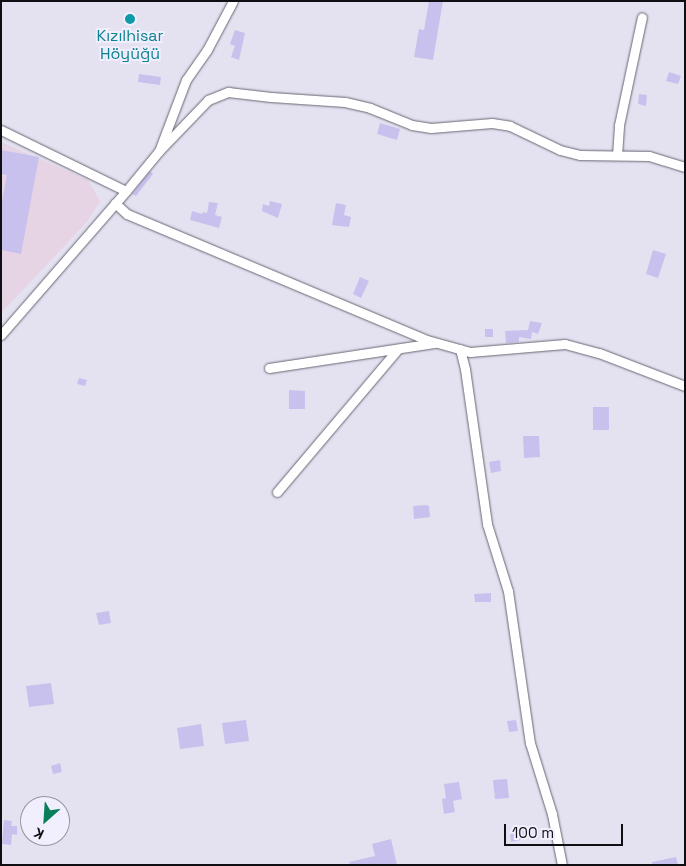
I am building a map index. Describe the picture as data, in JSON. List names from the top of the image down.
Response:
{
  "places": ["Kızılhisar Höyüğü"],
  "scale_bar": "100 m",
  "north": "bottom left"
}
